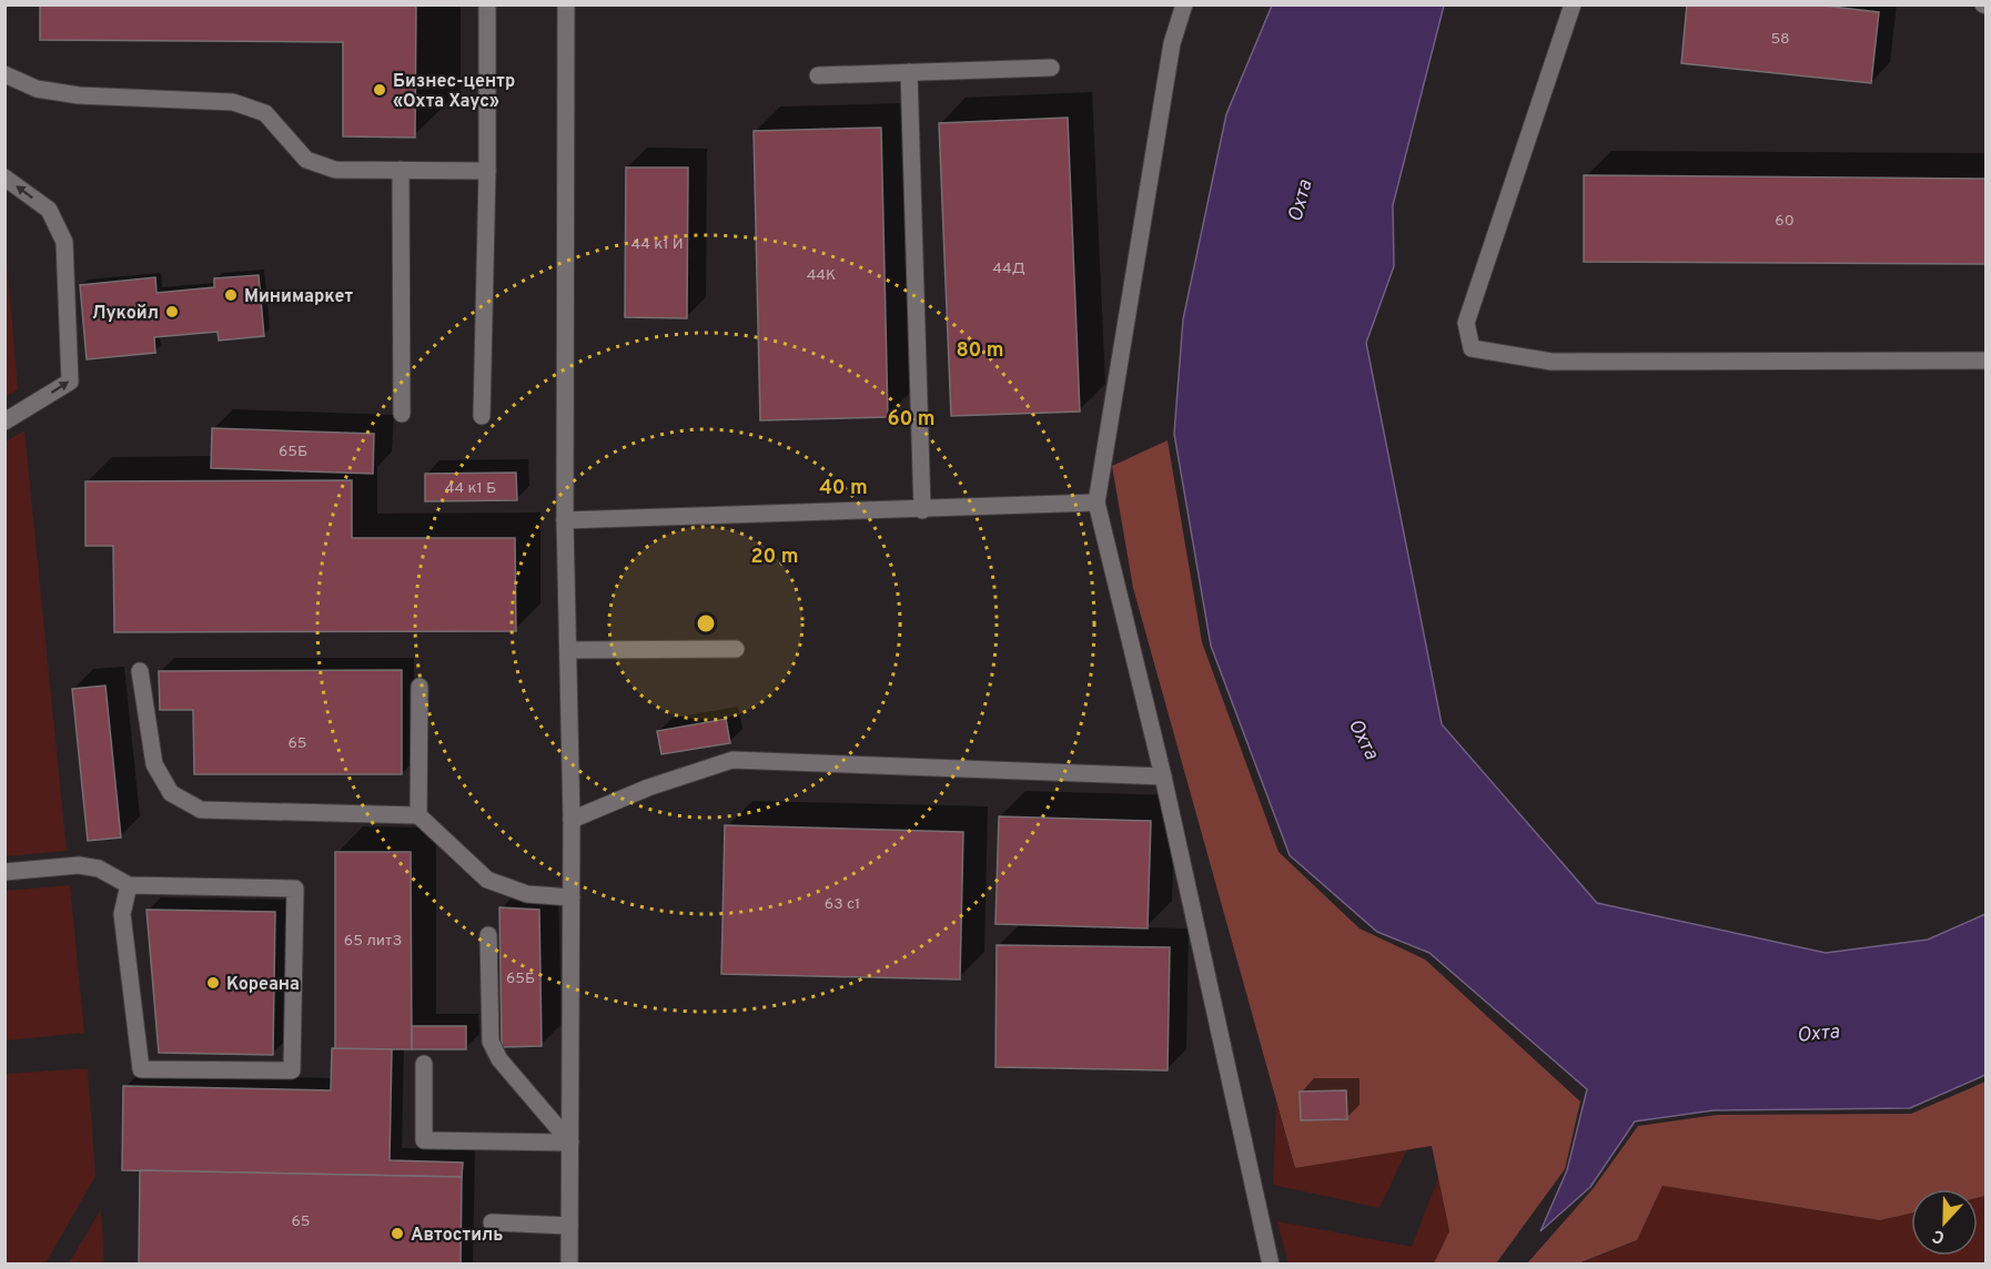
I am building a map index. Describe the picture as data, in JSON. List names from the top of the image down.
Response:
{
  "water": ["Охта"],
  "places": [
    "Бизнес-центр «Охта Хаус»",
    "Минимаркет",
    "Лукойл",
    "Кореана",
    "Автостиль"
  ],
  "house_numbers": [
    "58",
    "60",
    "44 к1 И",
    "44Д",
    "44К",
    "65Б",
    "44 к1 Б",
    "65",
    "63 с1",
    "65 литЗ",
    "65Б",
    "65"
  ],
  "north": "bottom",
  "rings": [
    "80 m",
    "60 m",
    "40 m",
    "20 m"
  ]
}
